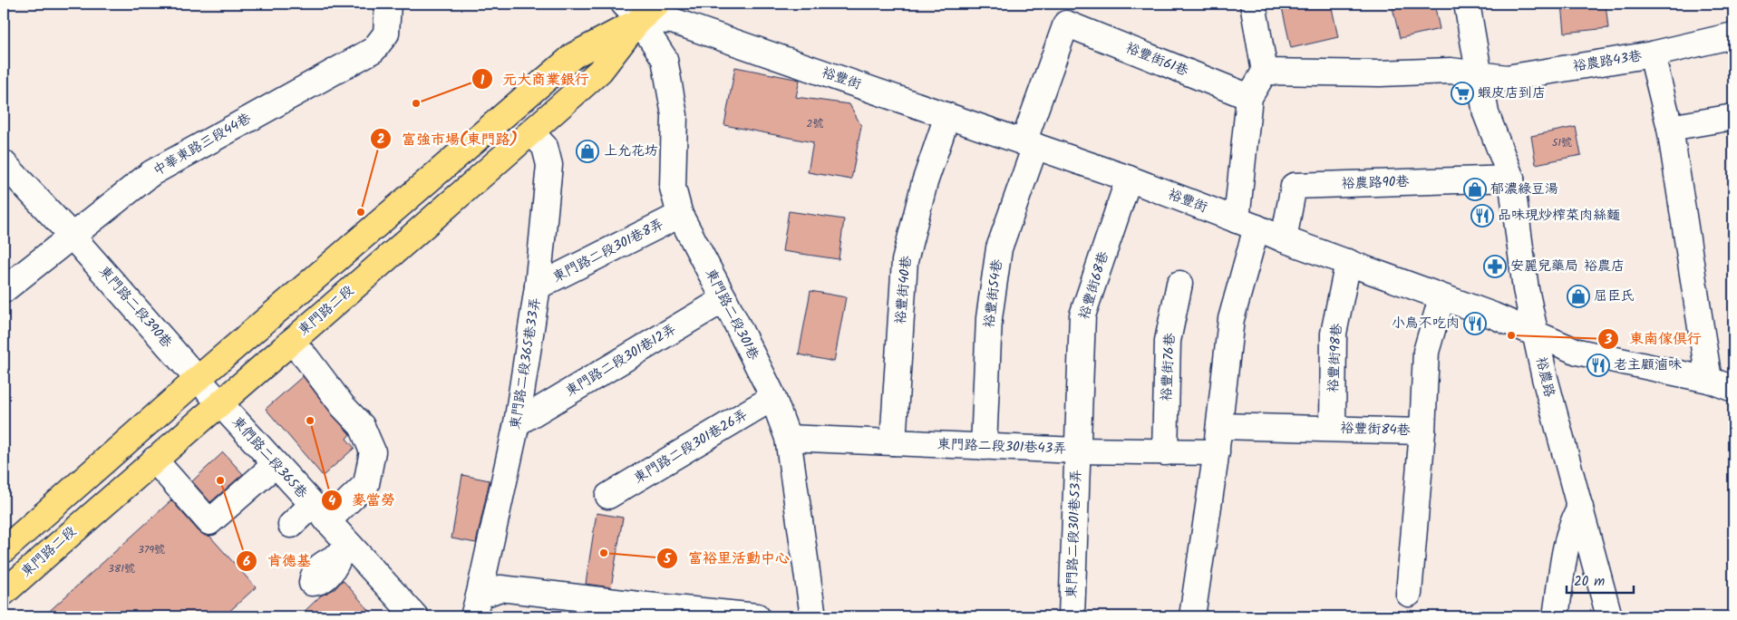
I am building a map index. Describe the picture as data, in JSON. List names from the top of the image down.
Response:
{
  "streets": {
    "main road": ["東門路二段"],
    "street": [
      "裕豐街61巷",
      "裕農路43巷",
      "裕豐街",
      "中華東路三段44巷",
      "裕農路90巷",
      "東門路二段301巷8弄",
      "裕豐街68巷",
      "裕豐街40巷",
      "裕豐街54巷",
      "東門路二段390巷",
      "東門路二段301巷",
      "裕豐街98巷",
      "東門路二段301巷12弄",
      "東門路二段365巷33弄",
      "裕豐街76巷",
      "裕農路",
      "裕豐街84巷",
      "東門路二段301巷26弄",
      "東門路二段301巷43弄",
      "東們路二段365巷",
      "東門路二段301巷53弄"
    ]
  },
  "crossings": [
    ["裕豐街61巷", "裕豐街"],
    ["裕豐街61巷", "裕豐街54巷"],
    ["裕農路43巷", "裕農路"],
    ["裕豐街", "裕農路90巷"],
    ["裕豐街", "裕豐街68巷"],
    ["裕豐街", "裕豐街40巷"],
    ["裕豐街", "裕豐街54巷"],
    ["裕豐街", "東門路二段"],
    ["裕豐街", "東門路二段301巷"],
    ["裕豐街", "裕豐街98巷"],
    ["裕豐街", "裕農路"],
    ["中華東路三段44巷", "東門路二段390巷"],
    ["裕農路90巷", "裕農路"],
    ["東門路二段301巷8弄", "東門路二段301巷"],
    ["東門路二段301巷8弄", "東門路二段365巷33弄"],
    ["裕豐街68巷", "東門路二段301巷43弄"],
    ["裕豐街68巷", "東門路二段301巷53弄"],
    ["裕豐街40巷", "東門路二段301巷43弄"],
    ["裕豐街54巷", "東門路二段301巷43弄"],
    ["東門路二段390巷", "東門路二段"],
    ["東門路二段390巷", "東們路二段365巷"],
    ["東門路二段", "東門路二段301巷"],
    ["東門路二段", "東門路二段365巷33弄"],
    ["東門路二段", "東們路二段365巷"],
    ["東門路二段301巷", "東門路二段301巷12弄"],
    ["東門路二段301巷", "東門路二段301巷26弄"],
    ["東門路二段301巷", "東門路二段301巷43弄"],
    ["裕豐街98巷", "裕豐街84巷"],
    ["東門路二段301巷12弄", "東門路二段365巷33弄"],
    ["裕豐街76巷", "東門路二段301巷43弄"],
    ["東門路二段301巷43弄", "東門路二段301巷53弄"]
  ],
  "places": {
    "supermarket": ["蝦皮店到店"],
    "other": [
      "元大商業銀行",
      "富強市場(東門路)",
      "東南傢俱行",
      "麥當勞",
      "肯德基",
      "富裕里活動中心"
    ],
    "shop": ["上允花坊", "郁濃綠豆湯", "屈臣氏"],
    "restaurant": ["品味現炒榨菜肉絲麵", "小鳥不吃肉", "老主顧滷味"],
    "pharmacy": ["安麗兒藥局 裕農店"]
  },
  "house_numbers": [
    "2號",
    "51號",
    "379號",
    "381號"
  ],
  "scale_bar": "20 m"
}
